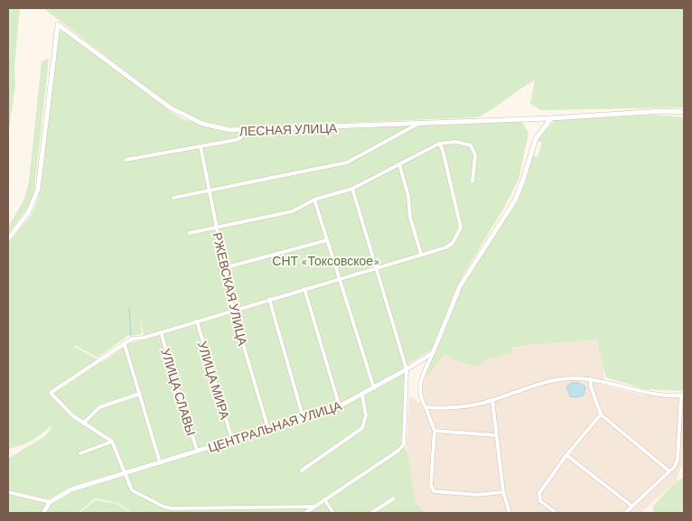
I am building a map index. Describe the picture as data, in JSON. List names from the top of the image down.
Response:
{
  "streets": {
    "street": [
      "ЛЕСНАЯ УЛИЦА",
      "РЖЕВСКАЯ УЛИЦА",
      "УЛИЦА МИРА",
      "УЛИЦА СЛАВЫ",
      "ЦЕНТРАЛЬНАЯ УЛИЦА"
    ]
  },
  "crossings": [
    ["РЖЕВСКАЯ УЛИЦА", "ЦЕНТРАЛЬНАЯ УЛИЦА"],
    ["УЛИЦА МИРА", "ЦЕНТРАЛЬНАЯ УЛИЦА"],
    ["УЛИЦА СЛАВЫ", "ЦЕНТРАЛЬНАЯ УЛИЦА"]
  ],
  "parks": ["СНТ «Токсовское»"]
}
